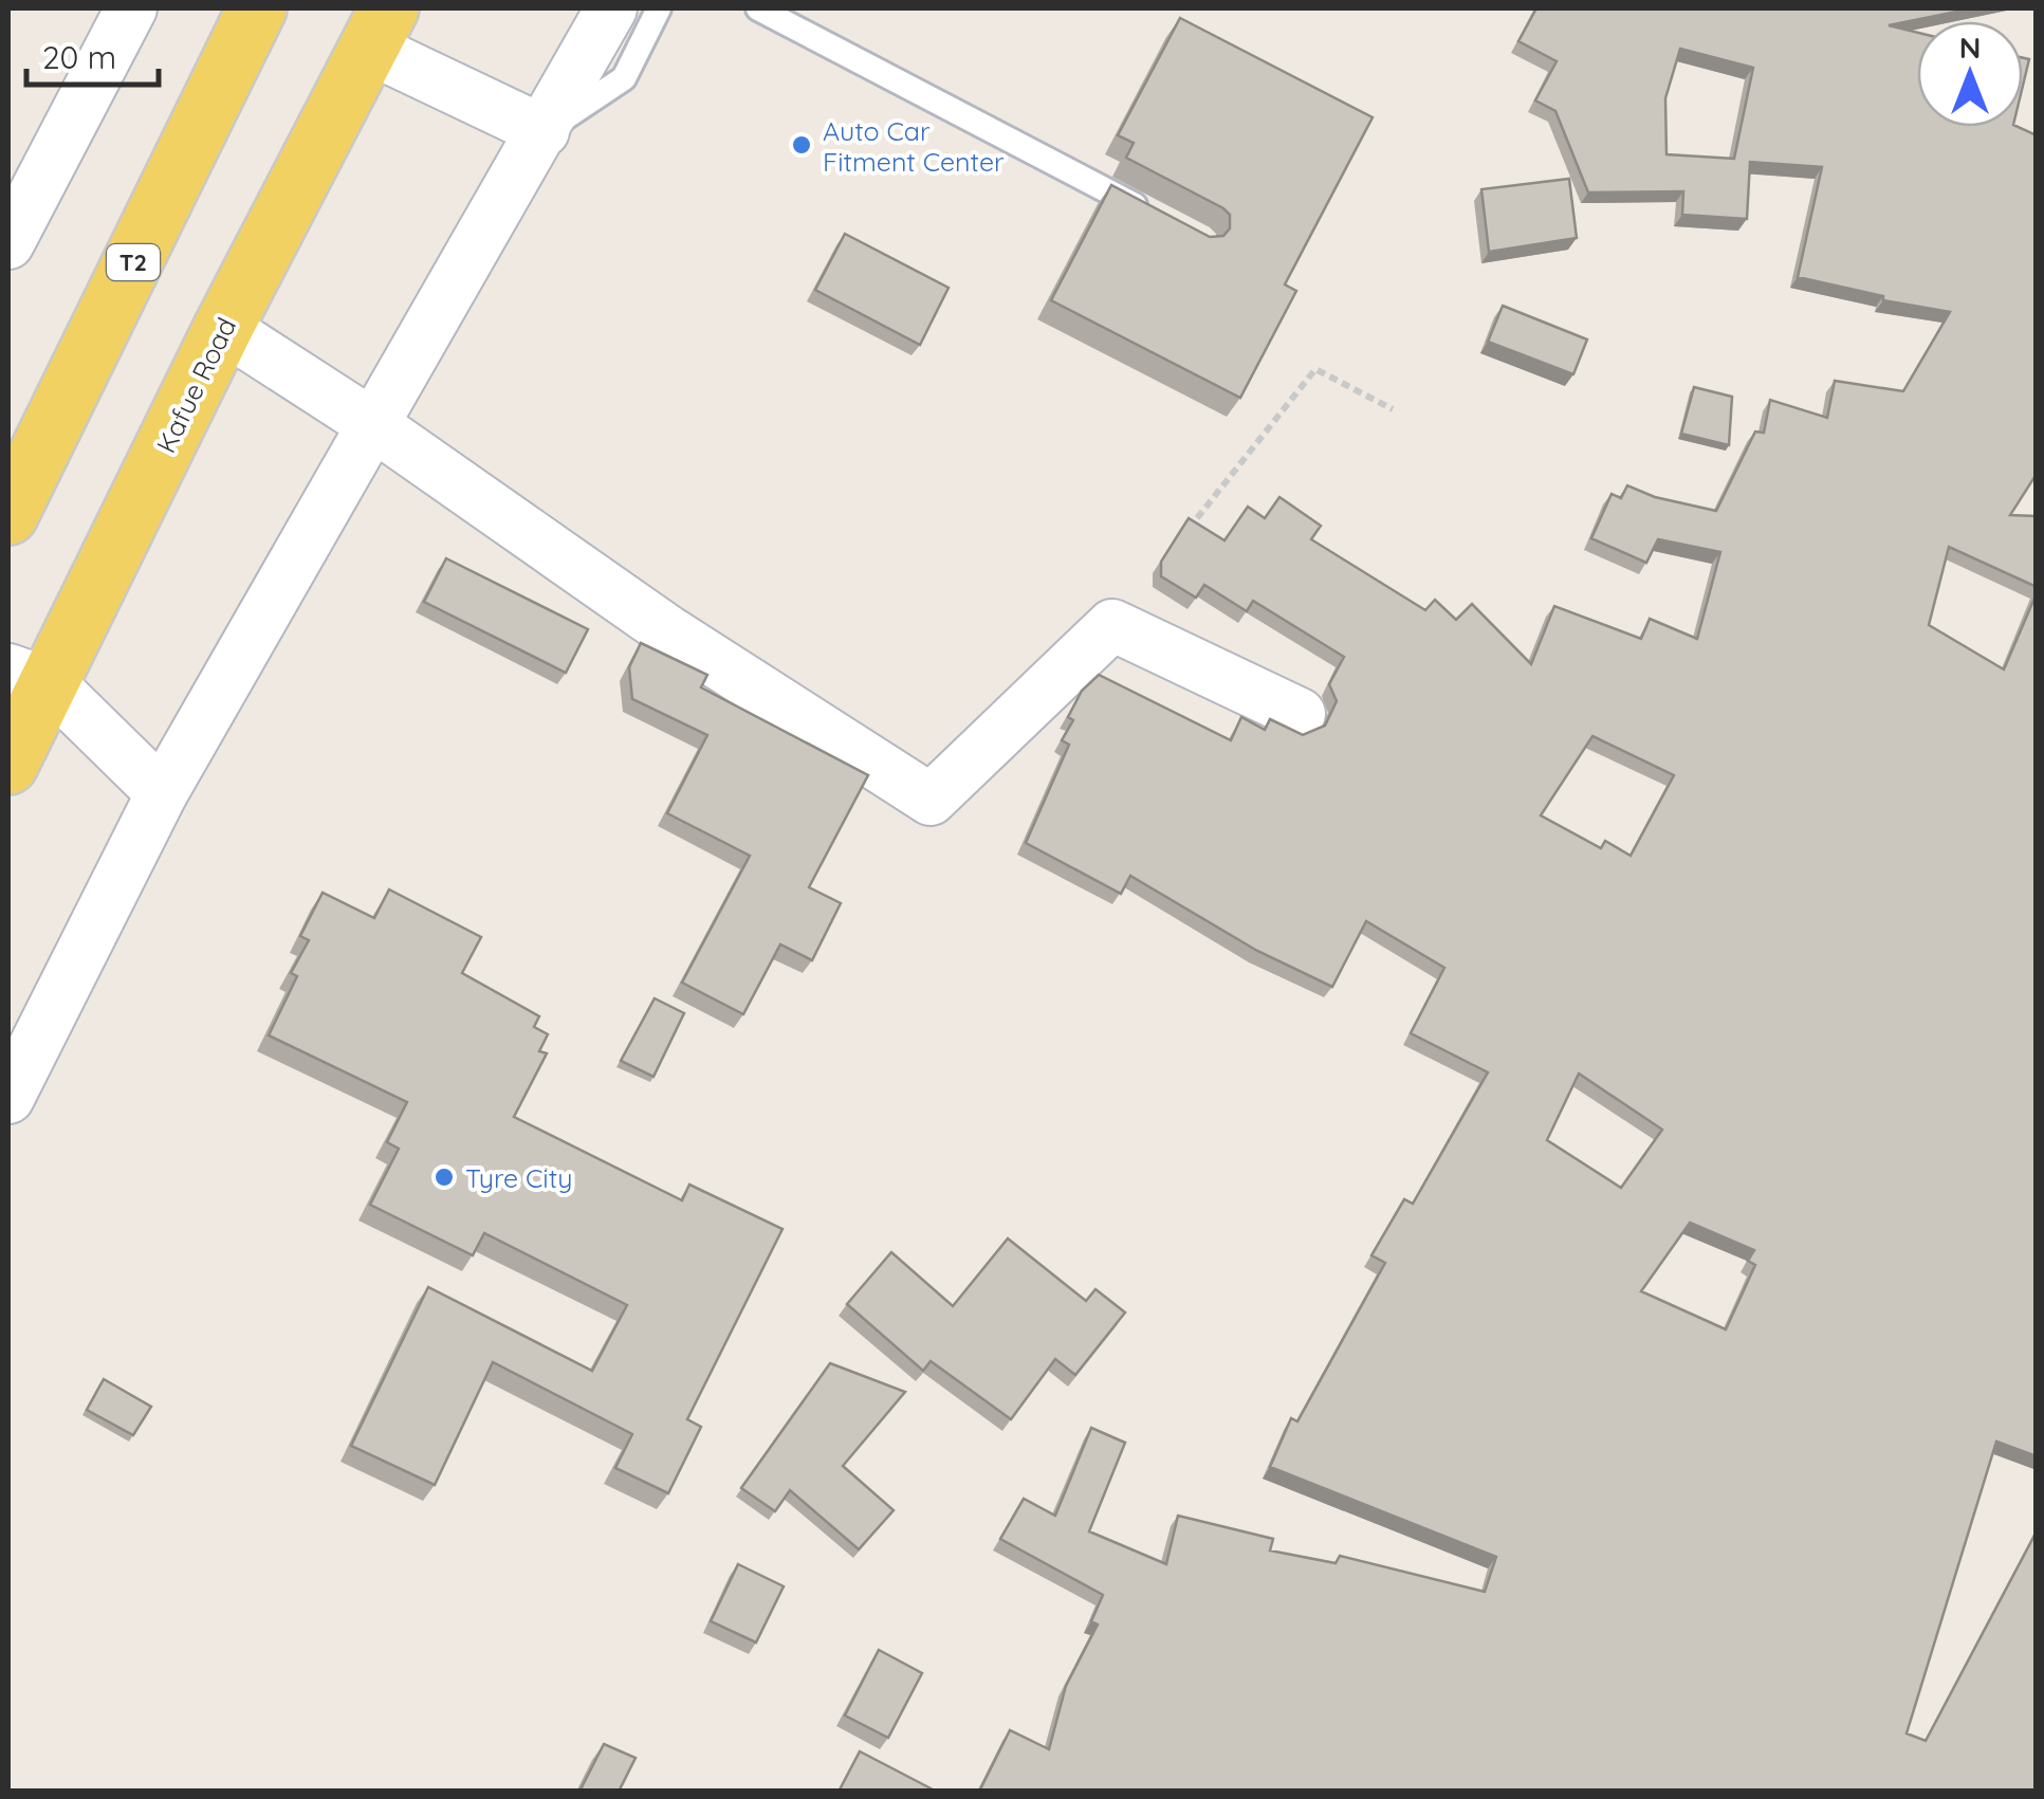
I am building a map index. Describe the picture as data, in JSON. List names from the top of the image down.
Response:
{
  "streets": {
    "main road": ["T2", "Kafue Road"]
  },
  "places": ["Auto Car Fitment Center", "Tyre City"],
  "scale_bar": "20 m",
  "north": "top"
}
